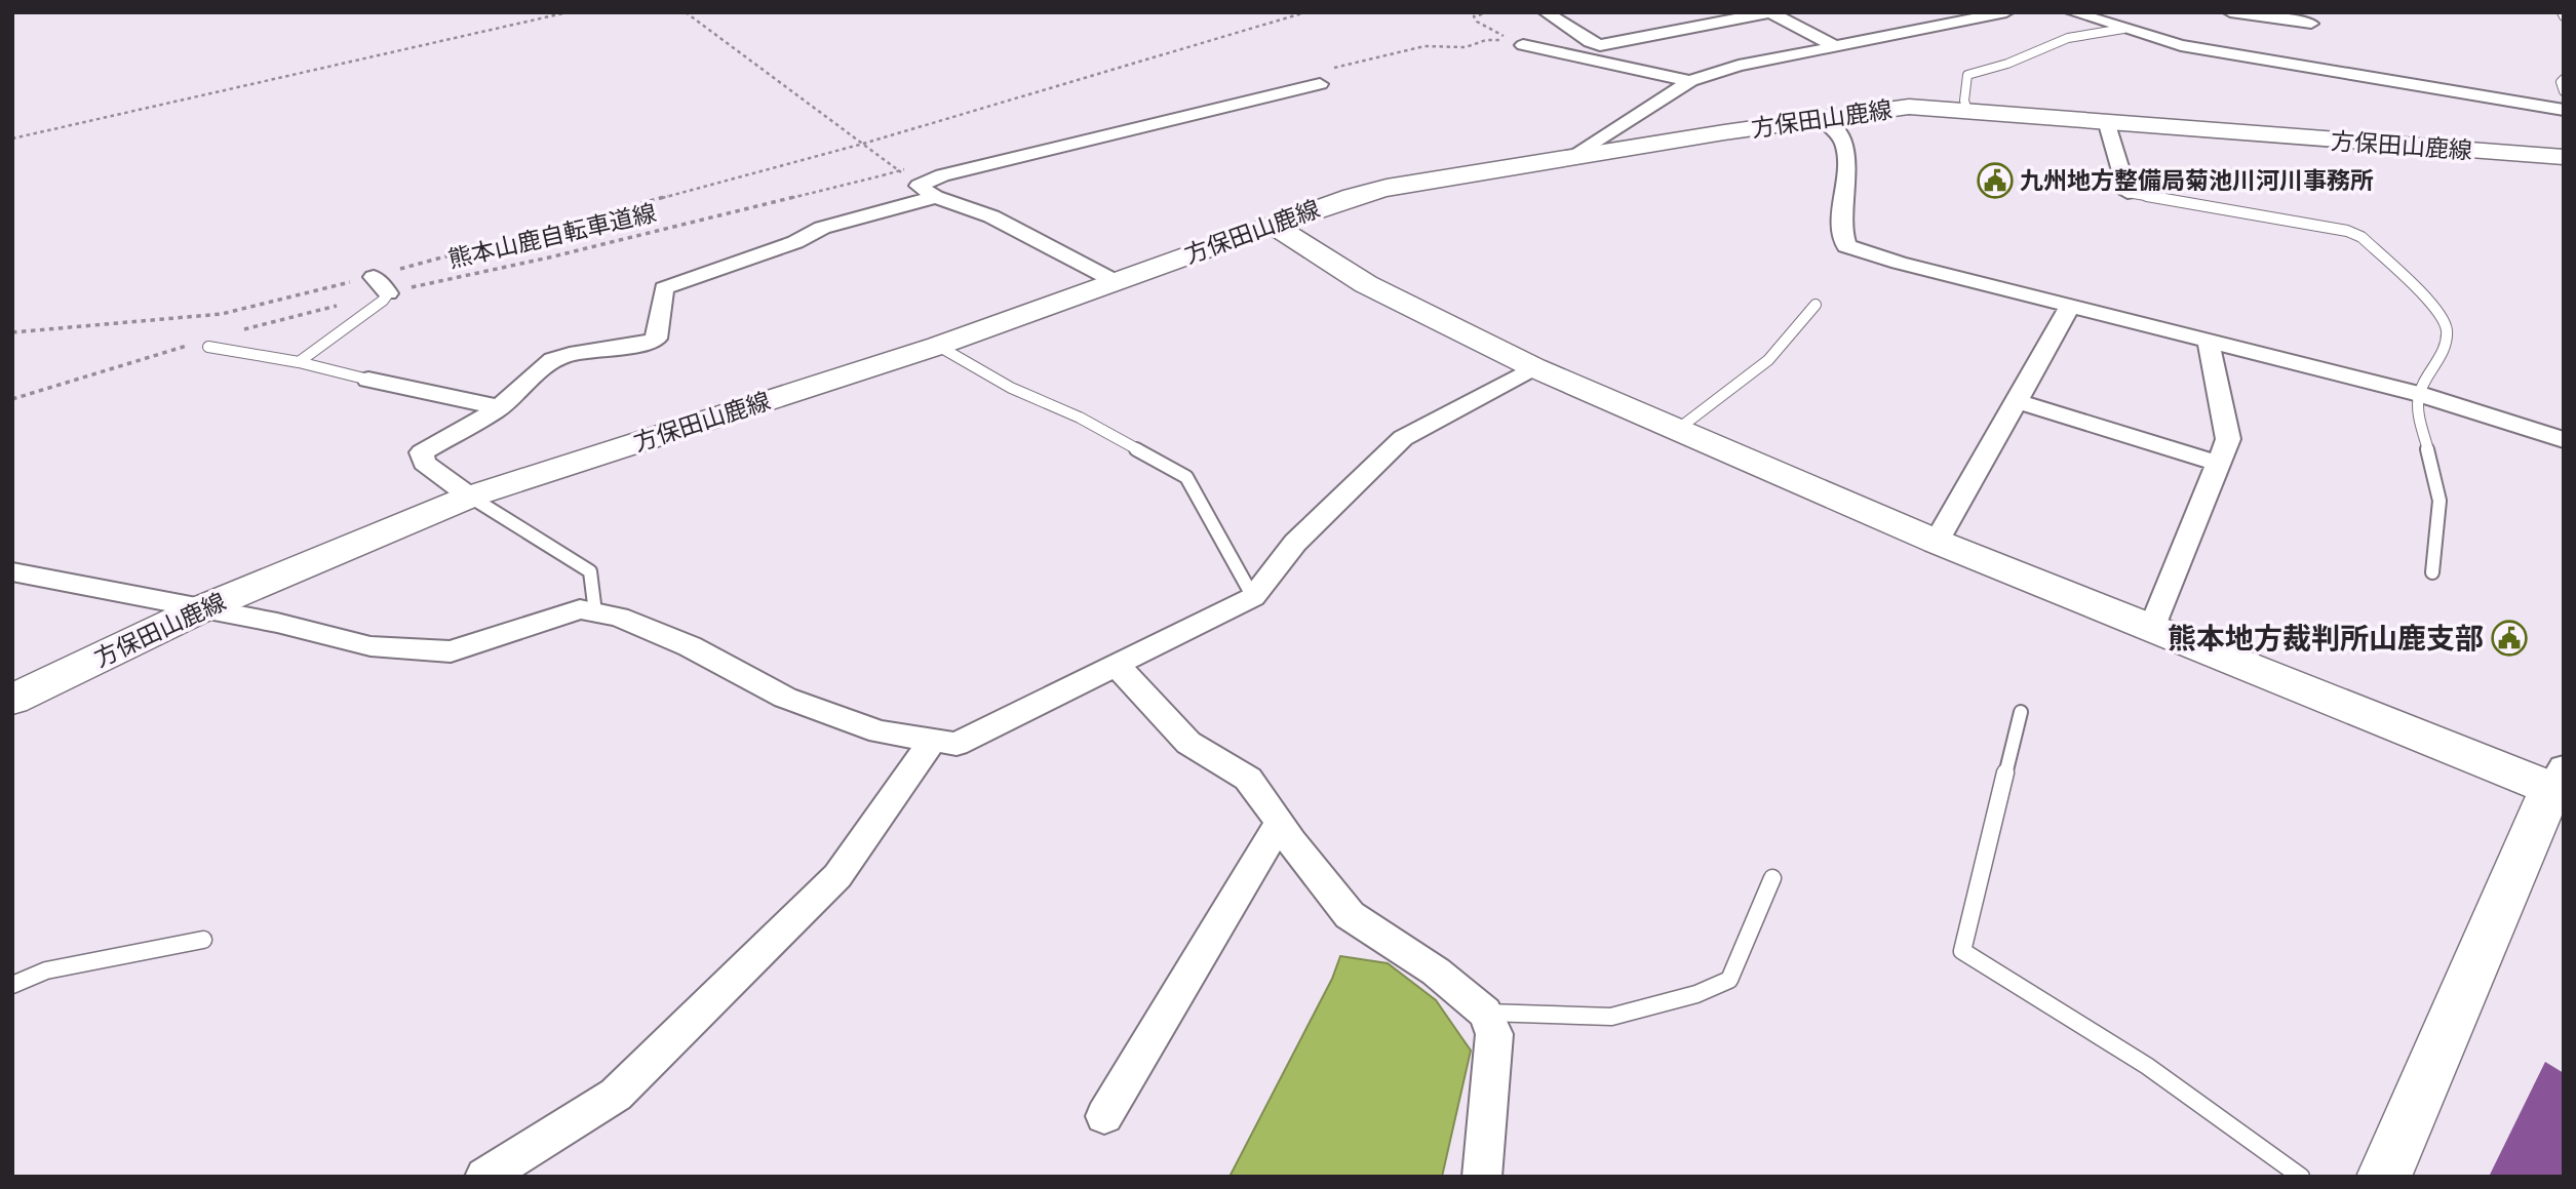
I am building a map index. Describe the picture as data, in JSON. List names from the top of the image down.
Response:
{
  "streets": {
    "main road": ["方保田山鹿線"],
    "path": ["熊本山鹿自転車道線"]
  },
  "places": {
    "public building": ["九州地方整備局菊池川河川事務所", "熊本地方裁判所山鹿支部"]
  }
}
